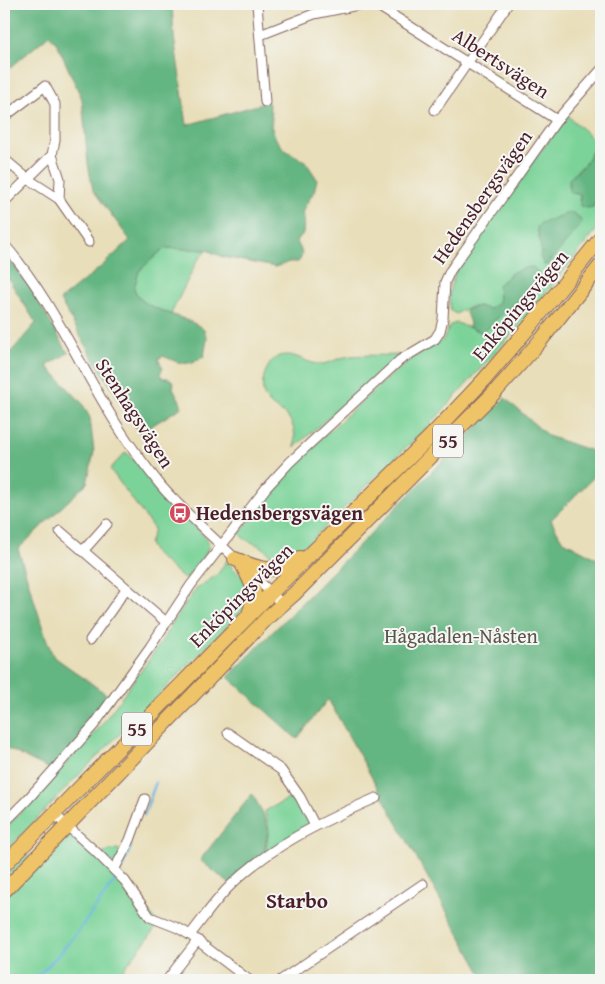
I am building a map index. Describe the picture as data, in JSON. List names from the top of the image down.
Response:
{
  "streets": {
    "main road": ["Enköpingsvägen", "55"],
    "street": ["Albertsvägen", "Hedensbergsvägen", "Stenhagsvägen"]
  },
  "crossings": [
    ["Albertsvägen", "Hedensbergsvägen"],
    ["Hedensbergsvägen", "Stenhagsvägen"],
    ["Enköpingsvägen", "Stenhagsvägen"]
  ],
  "districts": ["Starbo"],
  "parks": ["Hågadalen-Nåsten"],
  "places": {
    "bus stop": ["Hedensbergsvägen"]
  }
}
